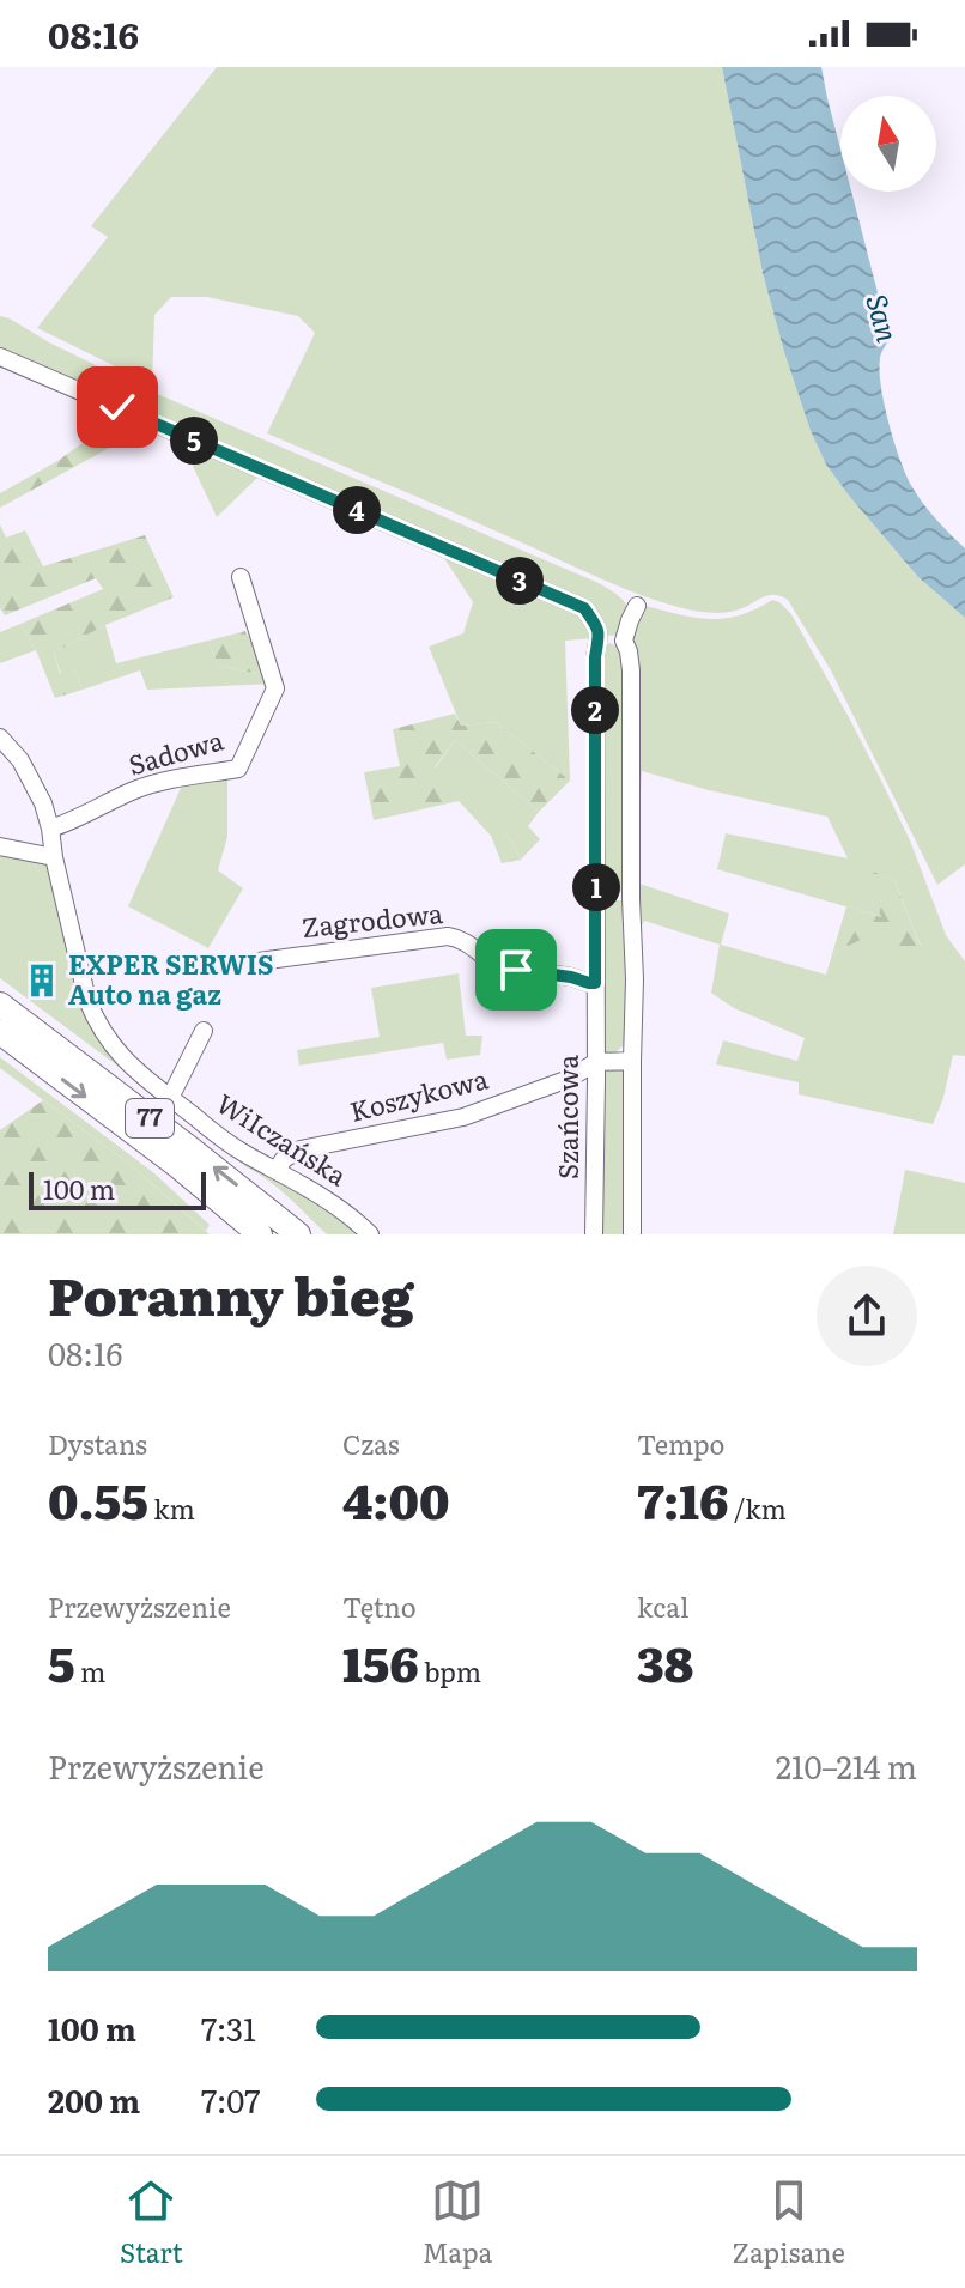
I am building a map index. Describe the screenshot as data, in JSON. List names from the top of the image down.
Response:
{
  "streets": {
    "highway": ["77"],
    "street": [
      "Sadowa",
      "Zagrodowa",
      "Koszykowa",
      "Szańcowa",
      "WiIczańska"
    ]
  },
  "crossings": [
    ["Sadowa", "WiIczańska"],
    ["Zagrodowa", "Szańcowa"],
    ["Koszykowa", "Szańcowa"],
    ["Koszykowa", "WiIczańska"]
  ],
  "water": ["San"],
  "places": {
    "building": ["EXPER SERWIS Auto na gaz"]
  },
  "scale_bar": "100 m",
  "north": "top",
  "page": {
    "status": "08:16",
    "pins": [
      "5",
      "4",
      "3",
      "2",
      "1"
    ],
    "scale": "100 m",
    "heading": ["Poranny bieg", "08:16"],
    "stats": [
      ["Dystans", "0.55 km"],
      ["Czas", "4:00"],
      ["Tempo", "7:16 /km"],
      ["Przewyższenie", "5 m"],
      ["Tętno", "156 bpm"],
      ["kcal", "38"]
    ],
    "chart": ["Przewyższenie", "210–214 m"],
    "list": [
      {
        "name": "100 m",
        "note": "7:31"
      },
      {
        "name": "200 m",
        "note": "7:07"
      }
    ],
    "tabs": ["Start", "Mapa", "Zapisane"]
  }
}
